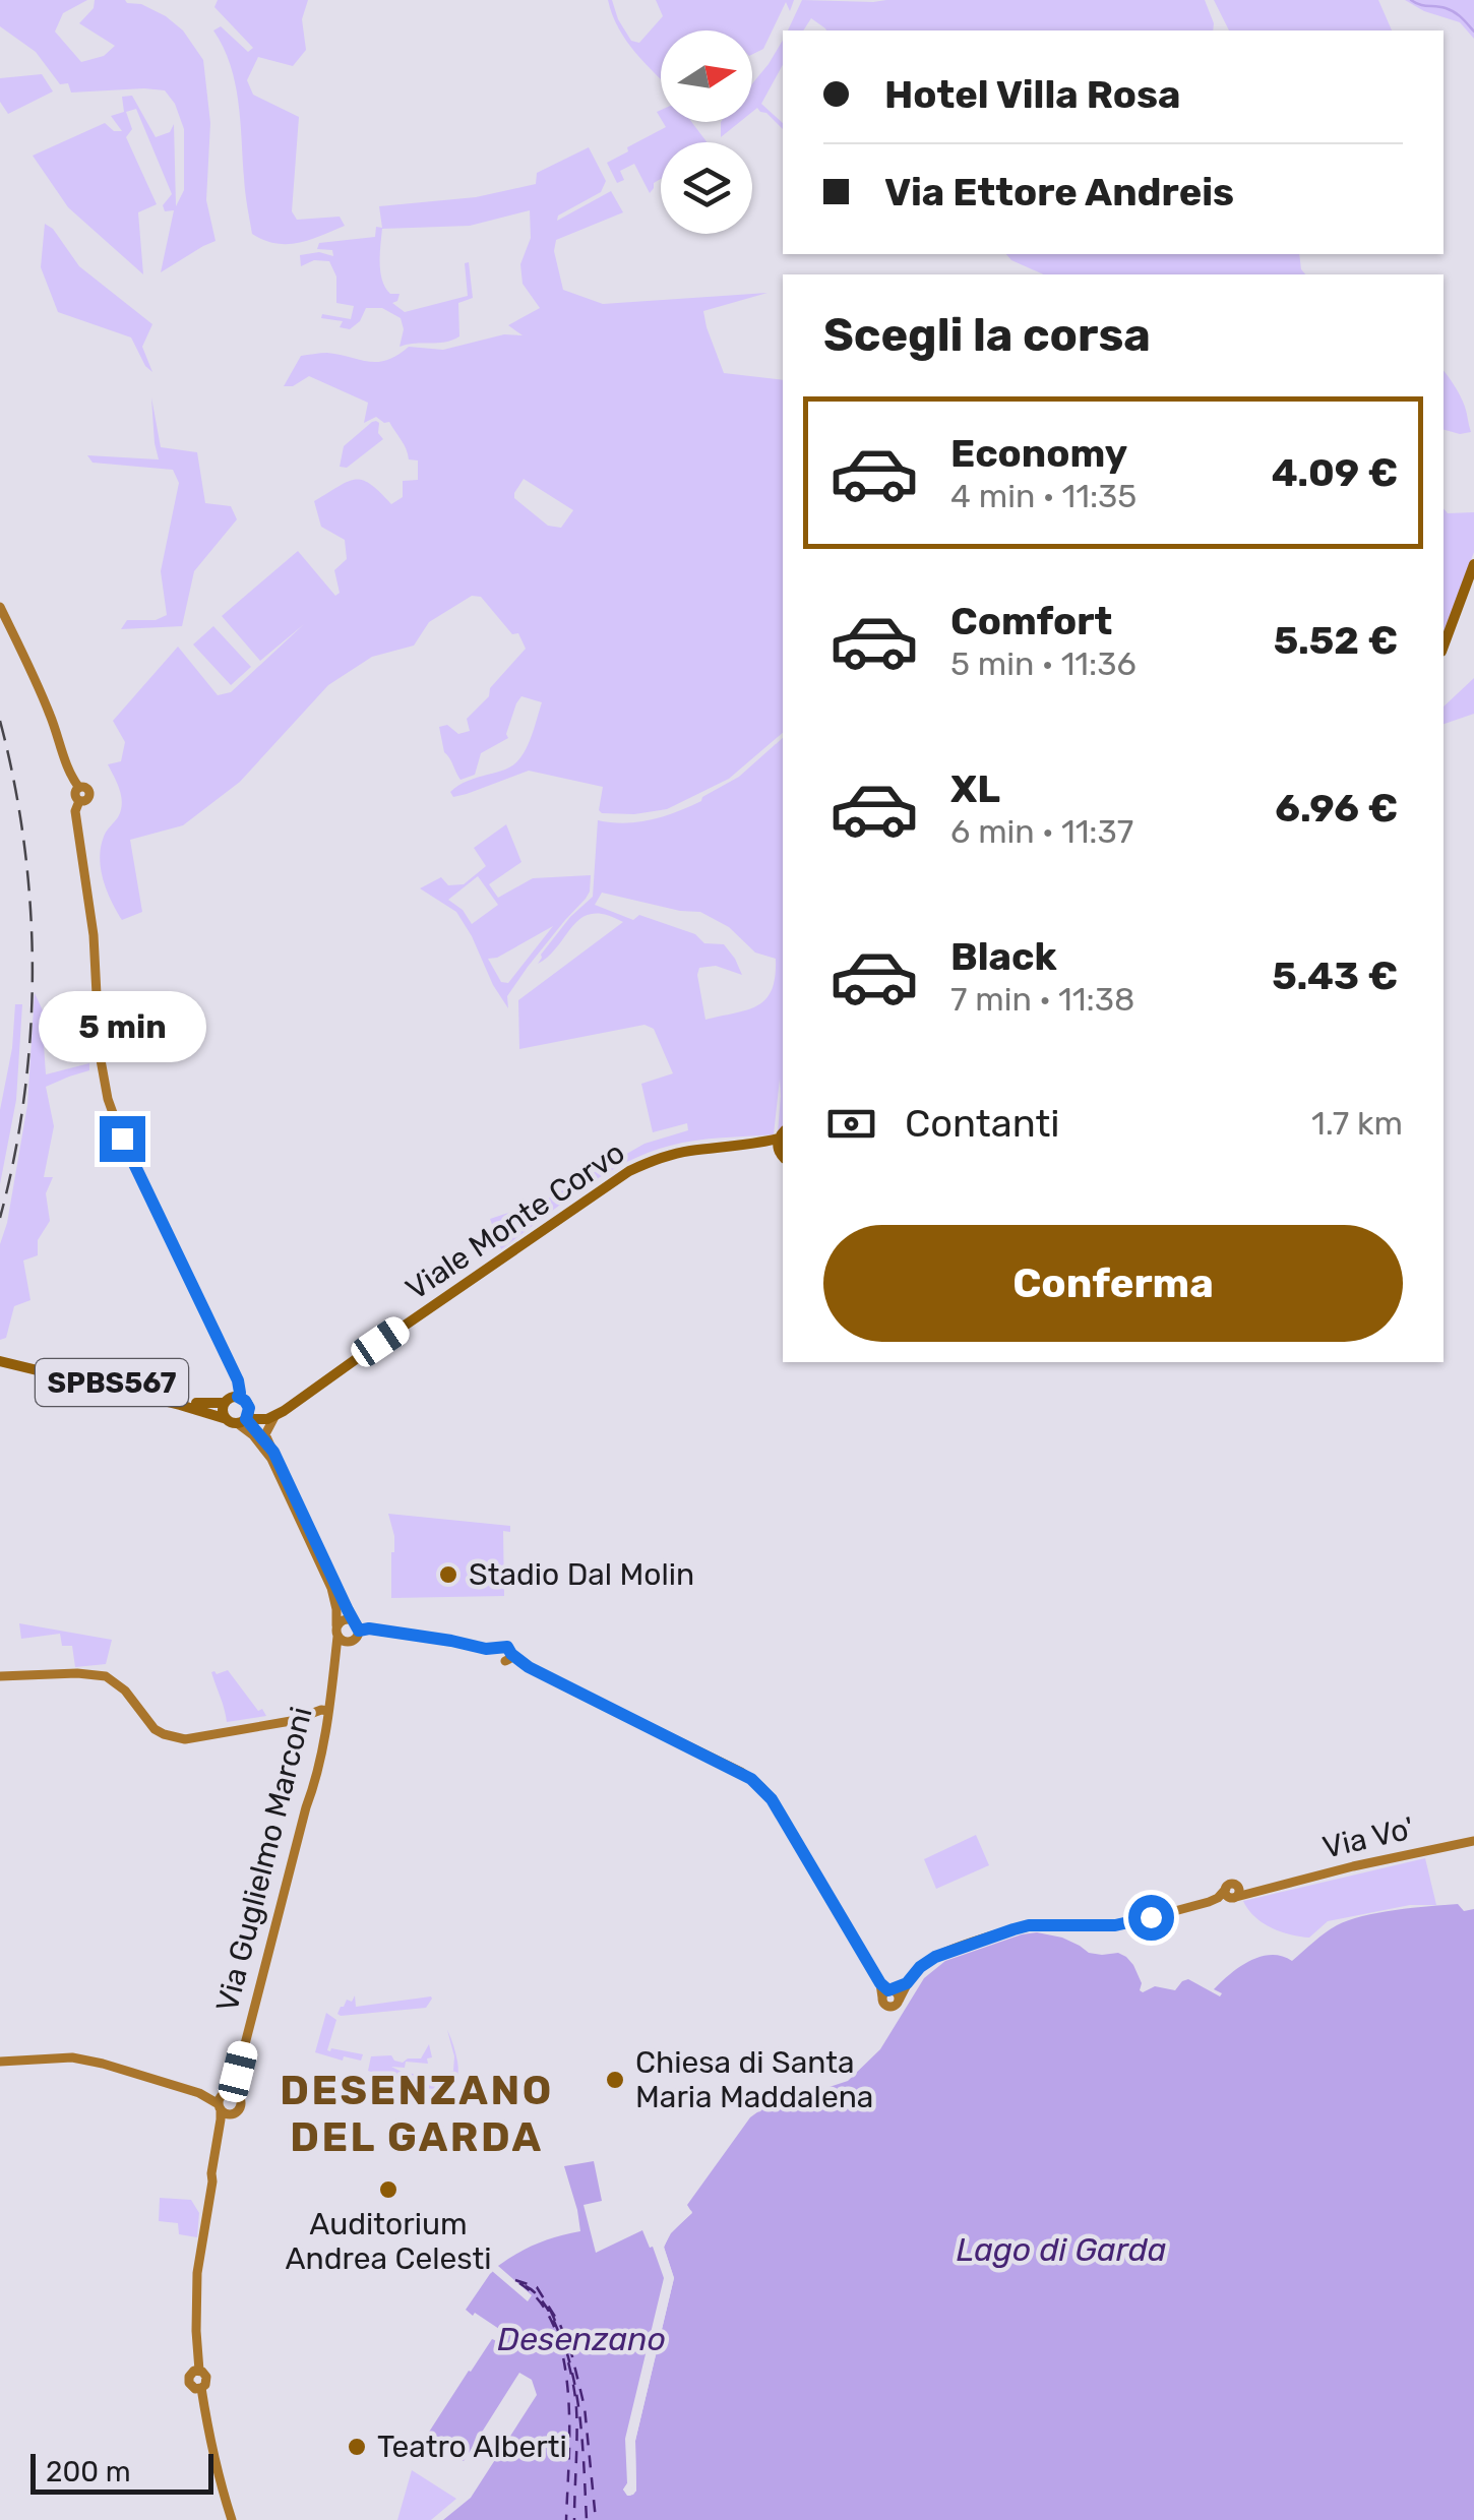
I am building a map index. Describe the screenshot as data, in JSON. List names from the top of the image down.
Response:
{
  "streets": {
    "main road": ["Viale Monte Corvo", "SPBS567", "Via Guglielmo Marconi"],
    "street": ["Via Vo'"]
  },
  "crossings": [
    ["Viale Monte Corvo", "Via Guglielmo Marconi"],
    ["SPBS567", "Via Guglielmo Marconi"]
  ],
  "districts": ["DESENZANO DEL GARDA"],
  "water": ["Lago di Garda", "Desenzano"],
  "places": [
    "Stadio Dal Molin",
    "Chiesa di Santa Maria Maddalena",
    "Auditorium Andrea Celesti",
    "Teatro Alberti"
  ],
  "scale_bar": "200 m",
  "north": "right",
  "page": {
    "banner": ["Hotel Villa Rosa", "Via Ettore Andreis"],
    "heading": "Scegli la corsa",
    "list": [
      {
        "name": "Economy",
        "note": "4 min · 11:35",
        "value": "4.09 €"
      },
      {
        "name": "Comfort",
        "note": "5 min · 11:36",
        "value": "5.52 €"
      },
      {
        "name": "XL",
        "note": "6 min · 11:37",
        "value": "6.96 €"
      },
      {
        "name": "Black",
        "note": "7 min · 11:38",
        "value": "5.43 €"
      }
    ],
    "bubble": "5 min",
    "pay": ["Contanti", "1.7 km"],
    "buttons": "Conferma",
    "scale": "200 m"
  }
}
